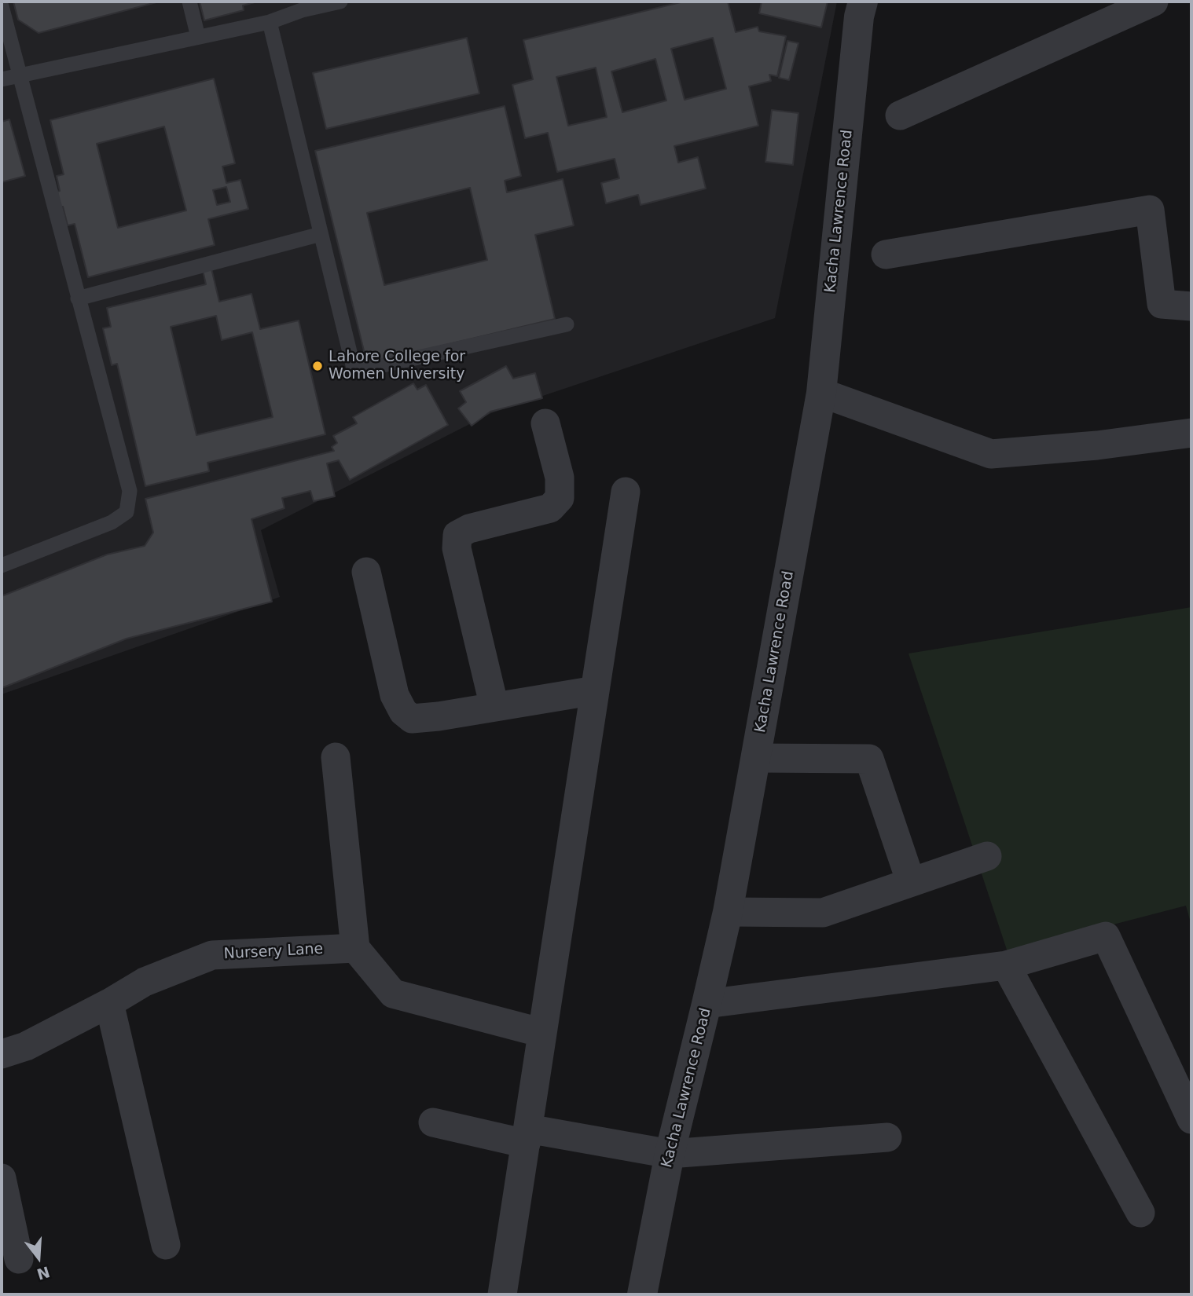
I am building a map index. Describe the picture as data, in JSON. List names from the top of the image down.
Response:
{
  "streets": {
    "street": ["Kacha Lawrence Road", "Nursery Lane"]
  },
  "places": ["Lahore College for Women University"],
  "north": "bottom"
}
